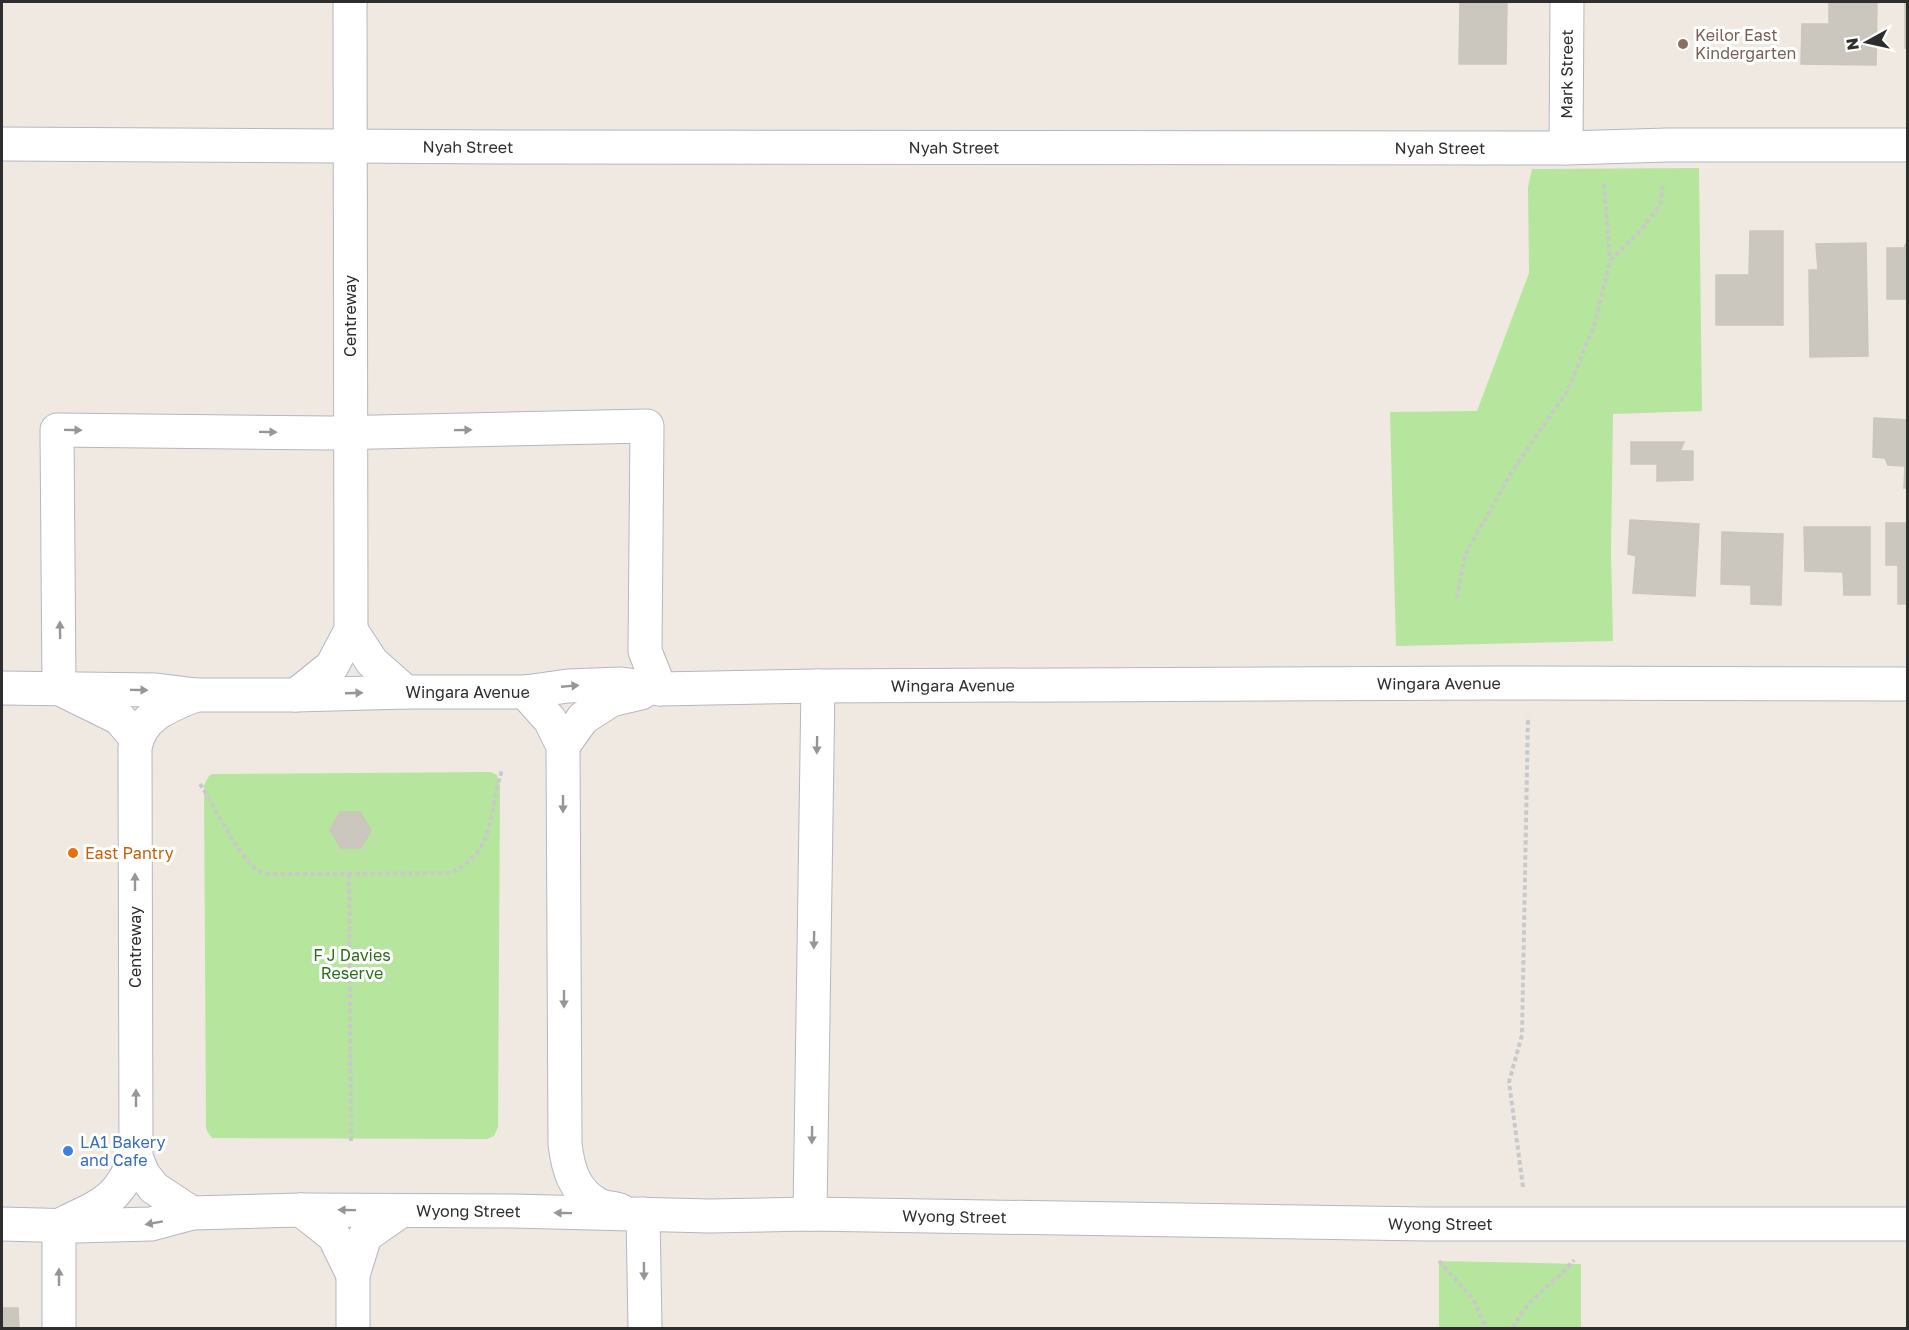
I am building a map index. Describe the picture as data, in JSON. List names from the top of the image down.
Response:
{
  "streets": {
    "street": [
      "Mark Street",
      "Nyah Street",
      "Centreway",
      "Wingara Avenue",
      "Wyong Street"
    ]
  },
  "crossings": [
    ["Mark Street", "Nyah Street"],
    ["Nyah Street", "Centreway"],
    ["Centreway", "Wingara Avenue"],
    ["Centreway", "Wyong Street"]
  ],
  "parks": ["F J Davies Reserve"],
  "places": ["Keilor East Kindergarten", "East Pantry", "LA1 Bakery and Cafe"],
  "north": "left"
}
